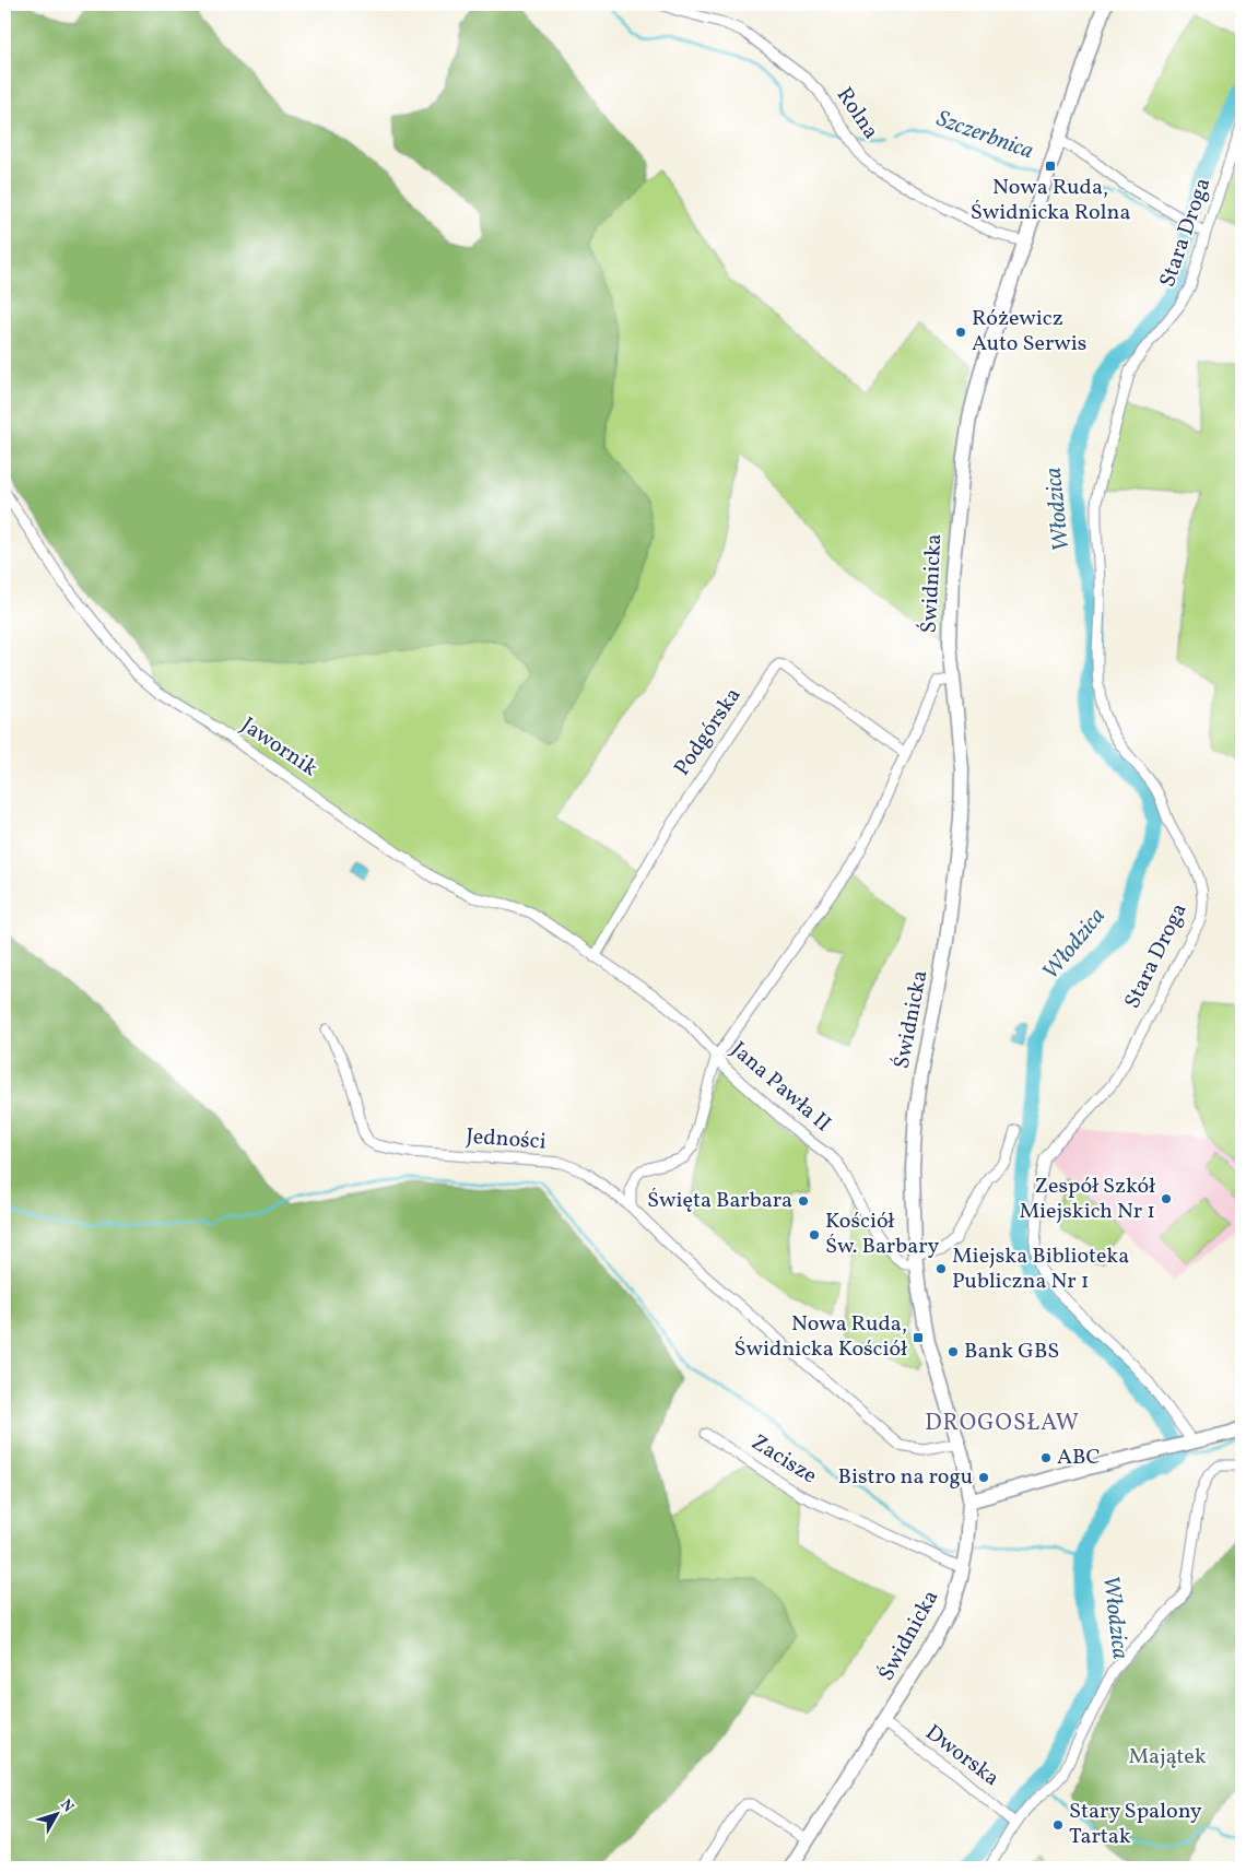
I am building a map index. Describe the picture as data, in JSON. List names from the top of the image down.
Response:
{
  "streets": {
    "street": [
      "Rolna",
      "Stara Droga",
      "Świdnicka",
      "Podgórska",
      "Jawornik",
      "Jana Pawła II",
      "Jedności",
      "Zacisze",
      "Dworska"
    ]
  },
  "crossings": [
    ["Rolna", "Świdnicka"],
    ["Świdnicka", "Jana Pawła II"],
    ["Świdnicka", "Jedności"],
    ["Świdnicka", "Zacisze"],
    ["Świdnicka", "Dworska"],
    ["Podgórska", "Jawornik"],
    ["Podgórska", "Jana Pawła II"],
    ["Jawornik", "Jana Pawła II"]
  ],
  "districts": ["DROGOSŁAW"],
  "water": ["Szczerbnica", "Włodzica"],
  "parks": ["Majątek"],
  "places": {
    "transit": ["Nowa Ruda, Świdnicka Rolna", "Nowa Ruda, Świdnicka Kościół"],
    "other": [
      "Różewicz Auto Serwis",
      "Zespół Szkół Miejskich Nr 1",
      "Święta Barbara",
      "Kościół Św. Barbary",
      "Miejska Biblioteka Publiczna Nr 1",
      "Bank GBS",
      "ABC",
      "Bistro na rogu",
      "Stary Spalony Tartak"
    ]
  },
  "north": "top right"
}
